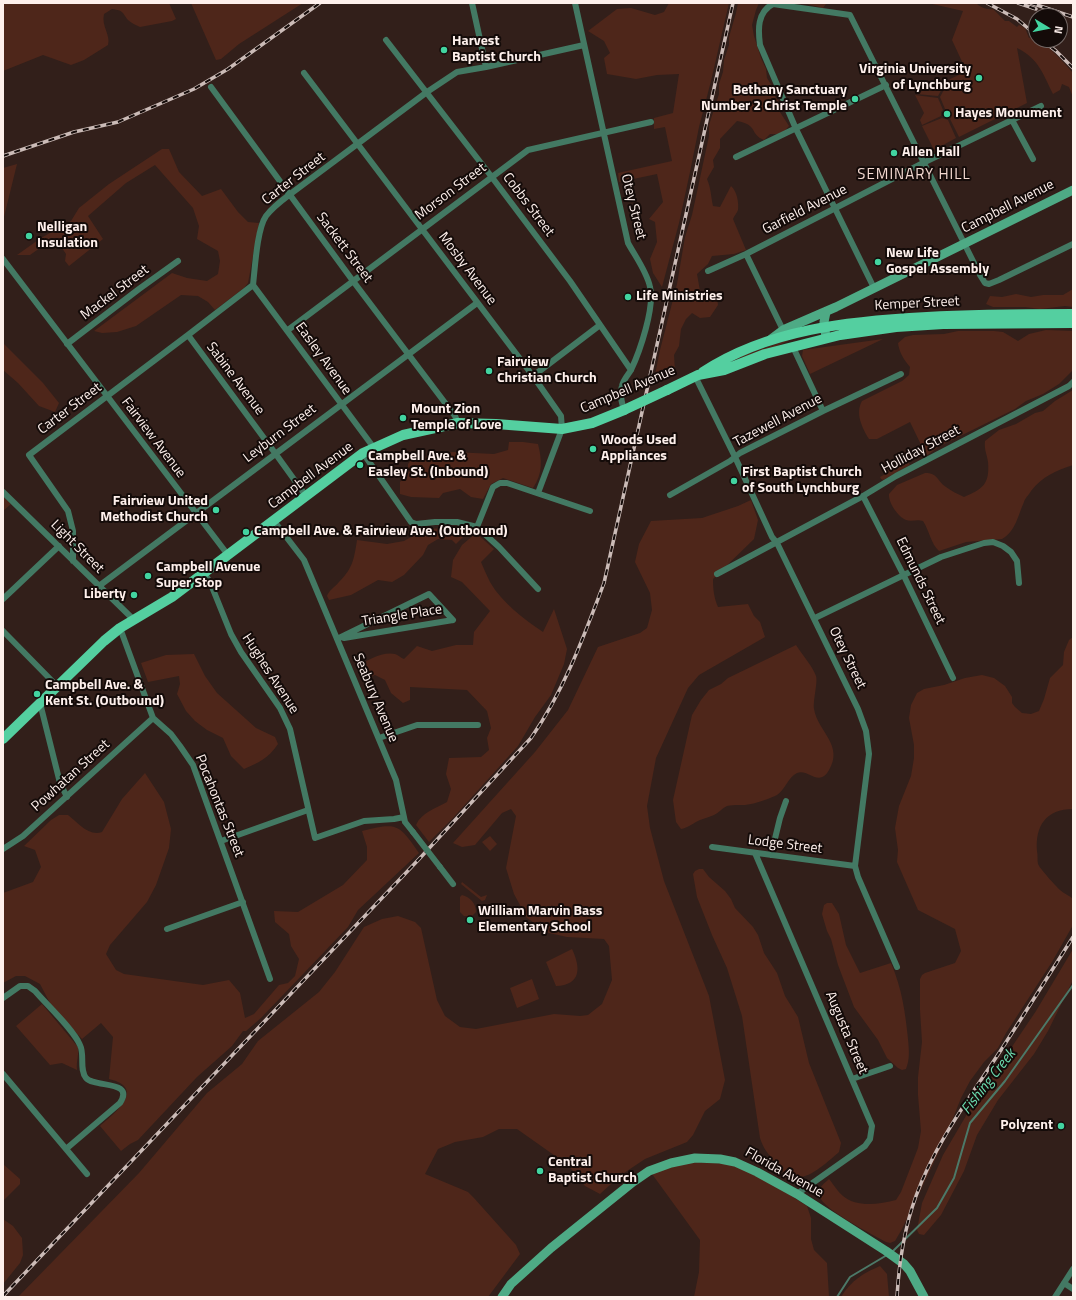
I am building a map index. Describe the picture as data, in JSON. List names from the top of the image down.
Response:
{
  "streets": {
    "main road": ["Campbell Avenue", "Kemper Street", "Florida Avenue"],
    "street": [
      "Carter Street",
      "Morson Street",
      "Cobbs Street",
      "Otey Street",
      "Garfield Avenue",
      "Sackett Street",
      "Mosby Avenue",
      "Mackel Street",
      "Easley Avenue",
      "Sabine Avenue",
      "Tazewell Avenue",
      "Leyburn Street",
      "Fairview Avenue",
      "Holliday Street",
      "Light Street",
      "Edmunds Street",
      "Triangle Place",
      "Hughes Avenue",
      "Seabury Avenue",
      "Powhatan Street",
      "Pocahontas Street",
      "Lodge Street",
      "Augusta Street"
    ]
  },
  "crossings": [
    ["Carter Street", "Cobbs Street"],
    ["Carter Street", "Otey Street"],
    ["Carter Street", "Sackett Street"],
    ["Carter Street", "Mosby Avenue"],
    ["Carter Street", "Easley Avenue"],
    ["Carter Street", "Sabine Avenue"],
    ["Carter Street", "Fairview Avenue"],
    ["Carter Street", "Light Street"],
    ["Morson Street", "Cobbs Street"],
    ["Morson Street", "Otey Street"],
    ["Morson Street", "Sackett Street"],
    ["Morson Street", "Mosby Avenue"],
    ["Morson Street", "Easley Avenue"],
    ["Cobbs Street", "Otey Street"],
    ["Otey Street", "Campbell Avenue"],
    ["Otey Street", "Tazewell Avenue"],
    ["Otey Street", "Holliday Street"],
    ["Otey Street", "Lodge Street"],
    ["Campbell Avenue", "Sackett Street"],
    ["Campbell Avenue", "Mosby Avenue"],
    ["Campbell Avenue", "Kemper Street"],
    ["Campbell Avenue", "Easley Avenue"],
    ["Campbell Avenue", "Sabine Avenue"],
    ["Campbell Avenue", "Fairview Avenue"],
    ["Campbell Avenue", "Light Street"],
    ["Campbell Avenue", "Hughes Avenue"],
    ["Campbell Avenue", "Seabury Avenue"],
    ["Campbell Avenue", "Pocahontas Street"],
    ["Sackett Street", "Leyburn Street"],
    ["Mosby Avenue", "Leyburn Street"],
    ["Mackel Street", "Fairview Avenue"],
    ["Easley Avenue", "Leyburn Street"],
    ["Sabine Avenue", "Leyburn Street"],
    ["Leyburn Street", "Fairview Avenue"],
    ["Leyburn Street", "Light Street"],
    ["Holliday Street", "Edmunds Street"],
    ["Triangle Place", "Seabury Avenue"],
    ["Hughes Avenue", "Seabury Avenue"],
    ["Powhatan Street", "Pocahontas Street"],
    ["Lodge Street", "Augusta Street"],
    ["Augusta Street", "Florida Avenue"]
  ],
  "districts": ["SEMINARY HILL"],
  "water": ["Fishing Creek"],
  "places": [
    "Harvest Baptist Church",
    "Virginia University of Lynchburg",
    "Bethany Sanctuary Number 2 Christ Temple",
    "Hayes Monument",
    "Allen Hall",
    "Nelligan Insulation",
    "New Life Gospel Assembly",
    "Life Ministries",
    "Fairview Christian Church",
    "Mount Zion Temple of Love",
    "Woods Used Appliances",
    "Campbell Ave. & Easley St. (Inbound)",
    "First Baptist Church of South Lynchburg",
    "Fairview United Methodist Church",
    "Campbell Ave. & Fairview Ave. (Outbound)",
    "Campbell Avenue Super Stop",
    "Liberty",
    "Campbell Ave. & Kent St. (Outbound)",
    "William Marvin Bass Elementary School",
    "Polyzent",
    "Central Baptist Church"
  ],
  "north": "right"
}
